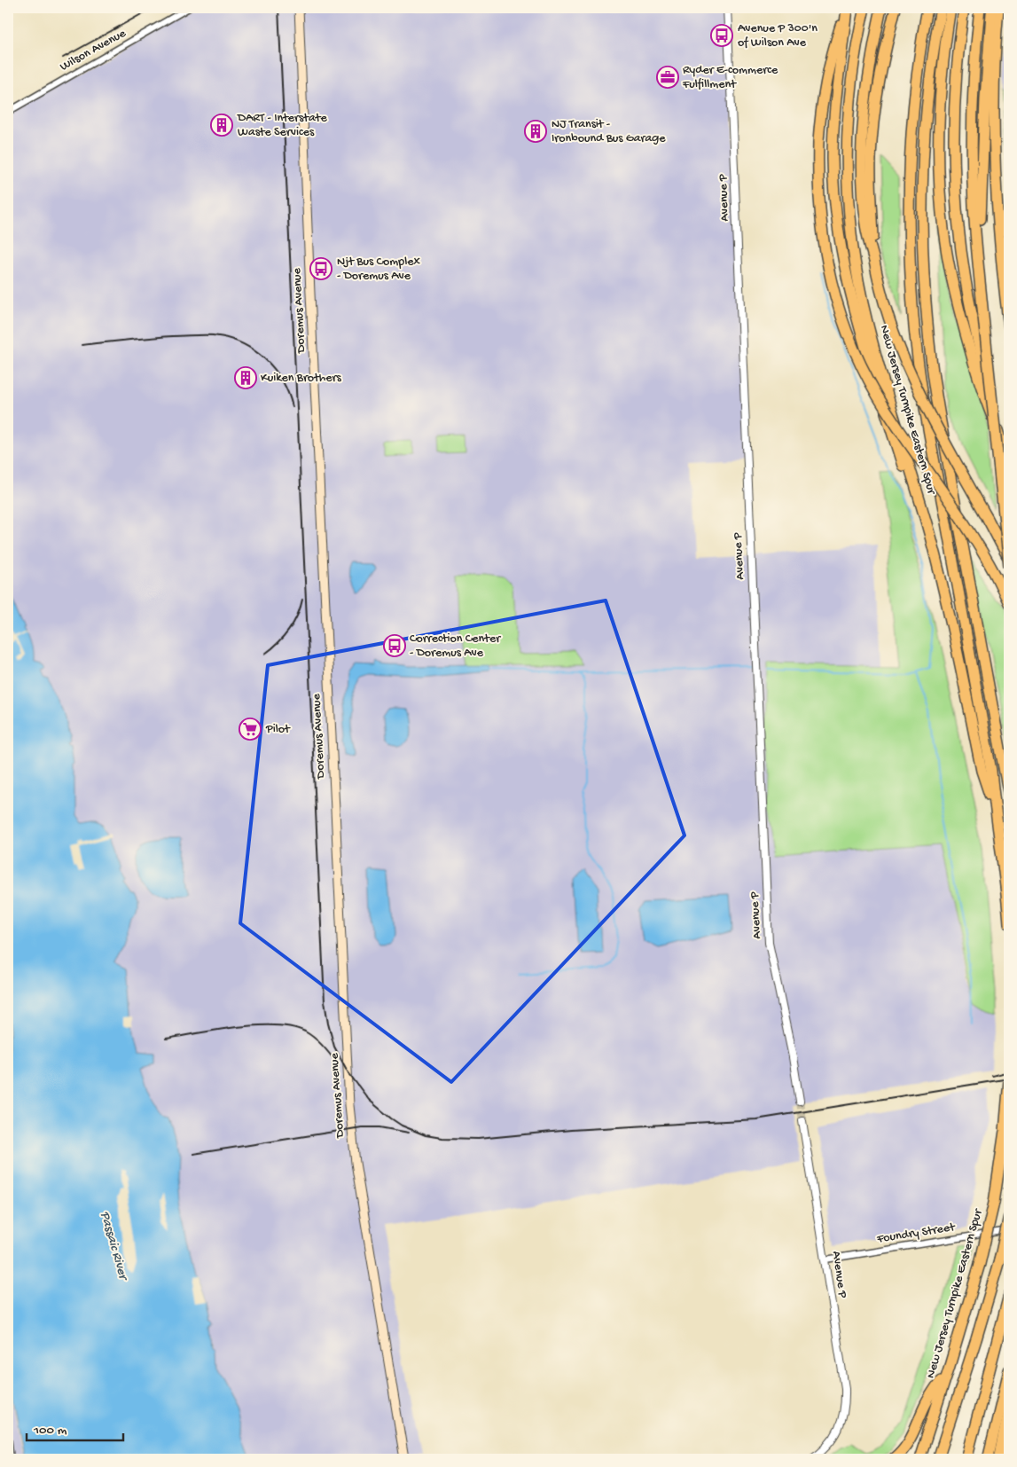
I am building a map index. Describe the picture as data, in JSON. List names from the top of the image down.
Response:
{
  "streets": {
    "highway": ["New Jersey Turnpike Eastern Spur"],
    "main road": ["Doremus Avenue"],
    "street": ["Wilson Avenue", "Avenue P", "Foundry Street"]
  },
  "crossings": [
    ["Avenue P", "Foundry Street"]
  ],
  "water": ["Passaic River"],
  "places": {
    "bus stop": ["Avenue P 300'n of Wilson Ave", "Njt Bus Complex - Doremus Ave", "Correction Center - Doremus Ave"],
    "office": ["Ryder E-commerce Fulfillment"],
    "building": ["DART - Interstate Waste Services", "NJ Transit - Ironbound Bus Garage", "Kuiken Brothers"],
    "supermarket": ["Pilot"]
  },
  "scale_bar": "100 m"
}
